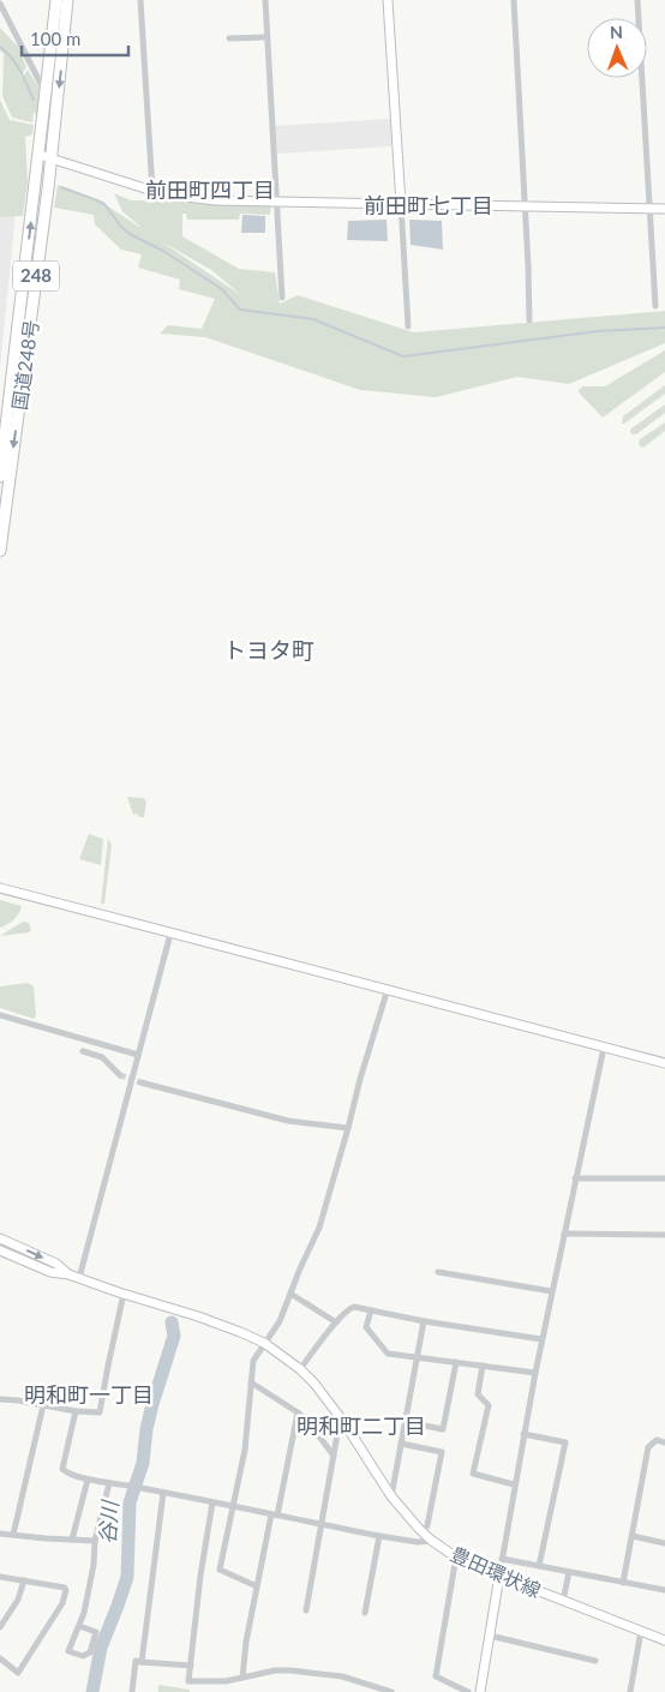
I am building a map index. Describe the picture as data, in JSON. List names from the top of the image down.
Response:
{
  "streets": {
    "highway": ["248", "国道248号"],
    "street": ["豊田環状線"]
  },
  "districts": [
    "前田町四丁目",
    "前田町七丁目",
    "トヨタ町",
    "明和町一丁目",
    "明和町二丁目"
  ],
  "water": ["谷川"],
  "scale_bar": "100 m",
  "north": "top"
}
